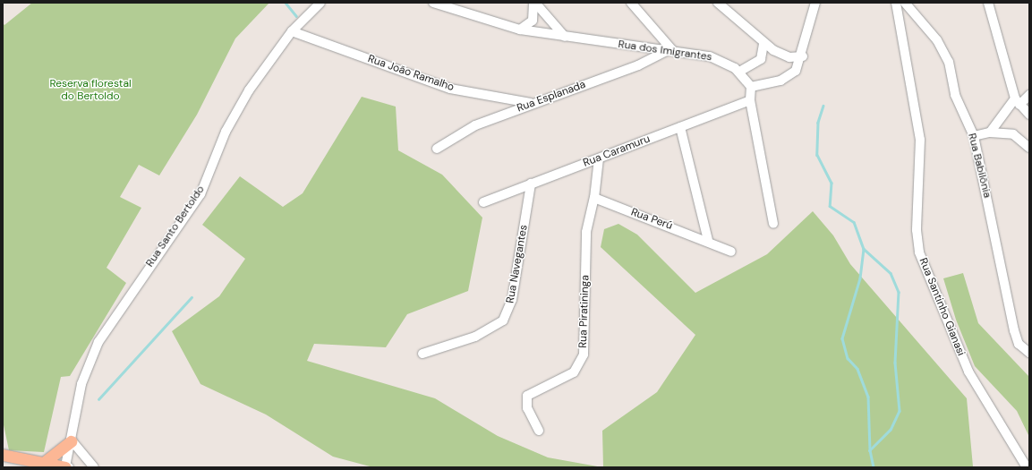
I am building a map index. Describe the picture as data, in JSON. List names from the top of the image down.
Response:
{
  "streets": {
    "street": [
      "Rua dos Imigrantes",
      "Rua João Ramalho",
      "Rua Esplanada",
      "Rua Caramuru",
      "Rua Babilônia",
      "Rua Perú",
      "Rua Santo Bertoldo",
      "Rua Navegantes",
      "Rua Santinho Gianasi",
      "Rua Piratininga"
    ]
  },
  "crossings": [
    ["Rua dos Imigrantes", "Rua Esplanada"],
    ["Rua João Ramalho", "Rua Esplanada"],
    ["Rua João Ramalho", "Rua Santo Bertoldo"],
    ["Rua Caramuru", "Rua Navegantes"],
    ["Rua Caramuru", "Rua Piratininga"],
    ["Rua Perú", "Rua Piratininga"]
  ],
  "parks": ["Reserva florestal do Bertoldo"]
}
